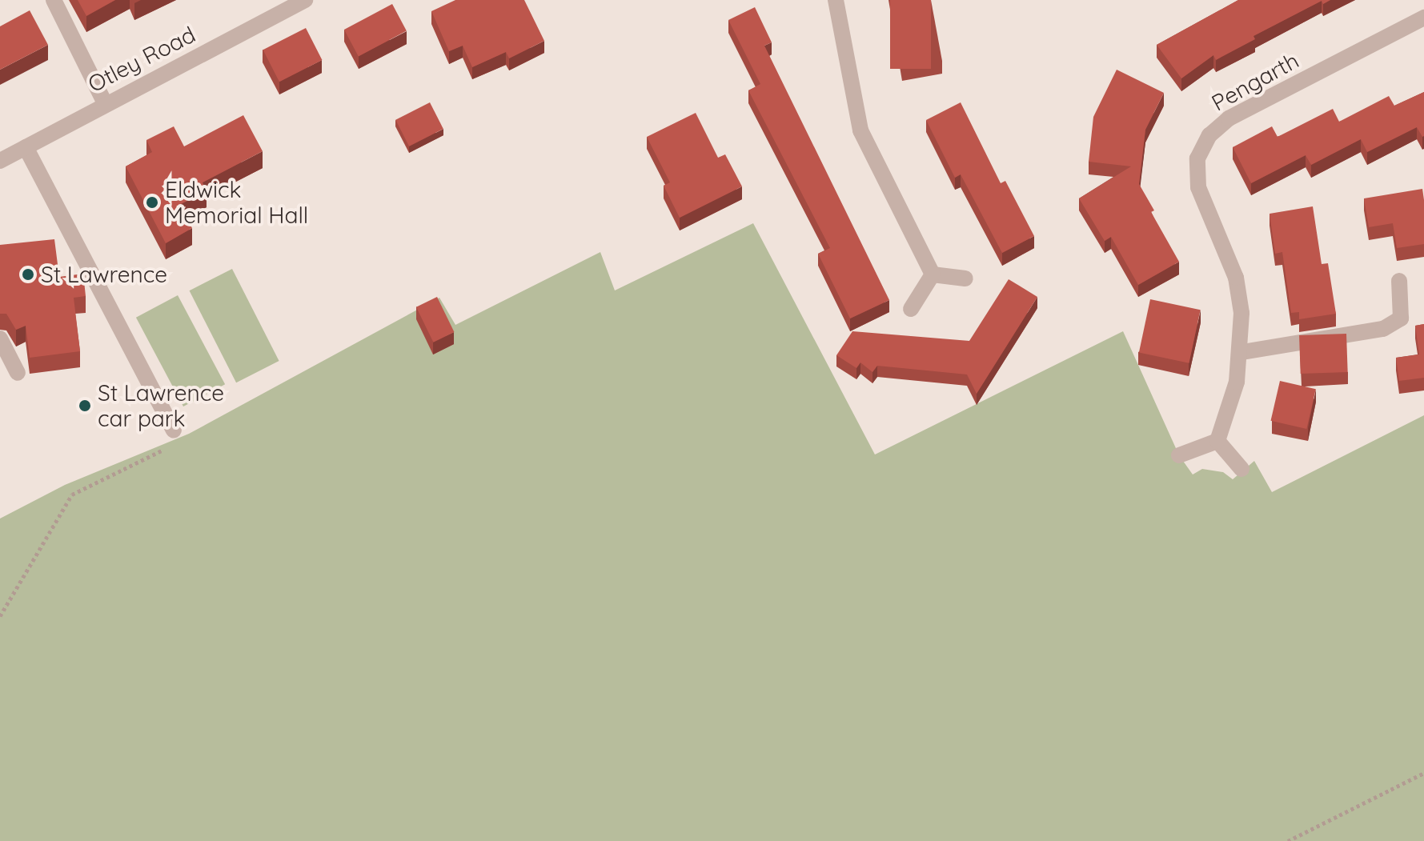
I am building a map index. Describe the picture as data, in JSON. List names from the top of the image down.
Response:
{
  "streets": {
    "street": ["Otley Road", "Pengarth"]
  },
  "places": ["Eldwick Memorial Hall", "St Lawrence", "St Lawrence car park"]
}
